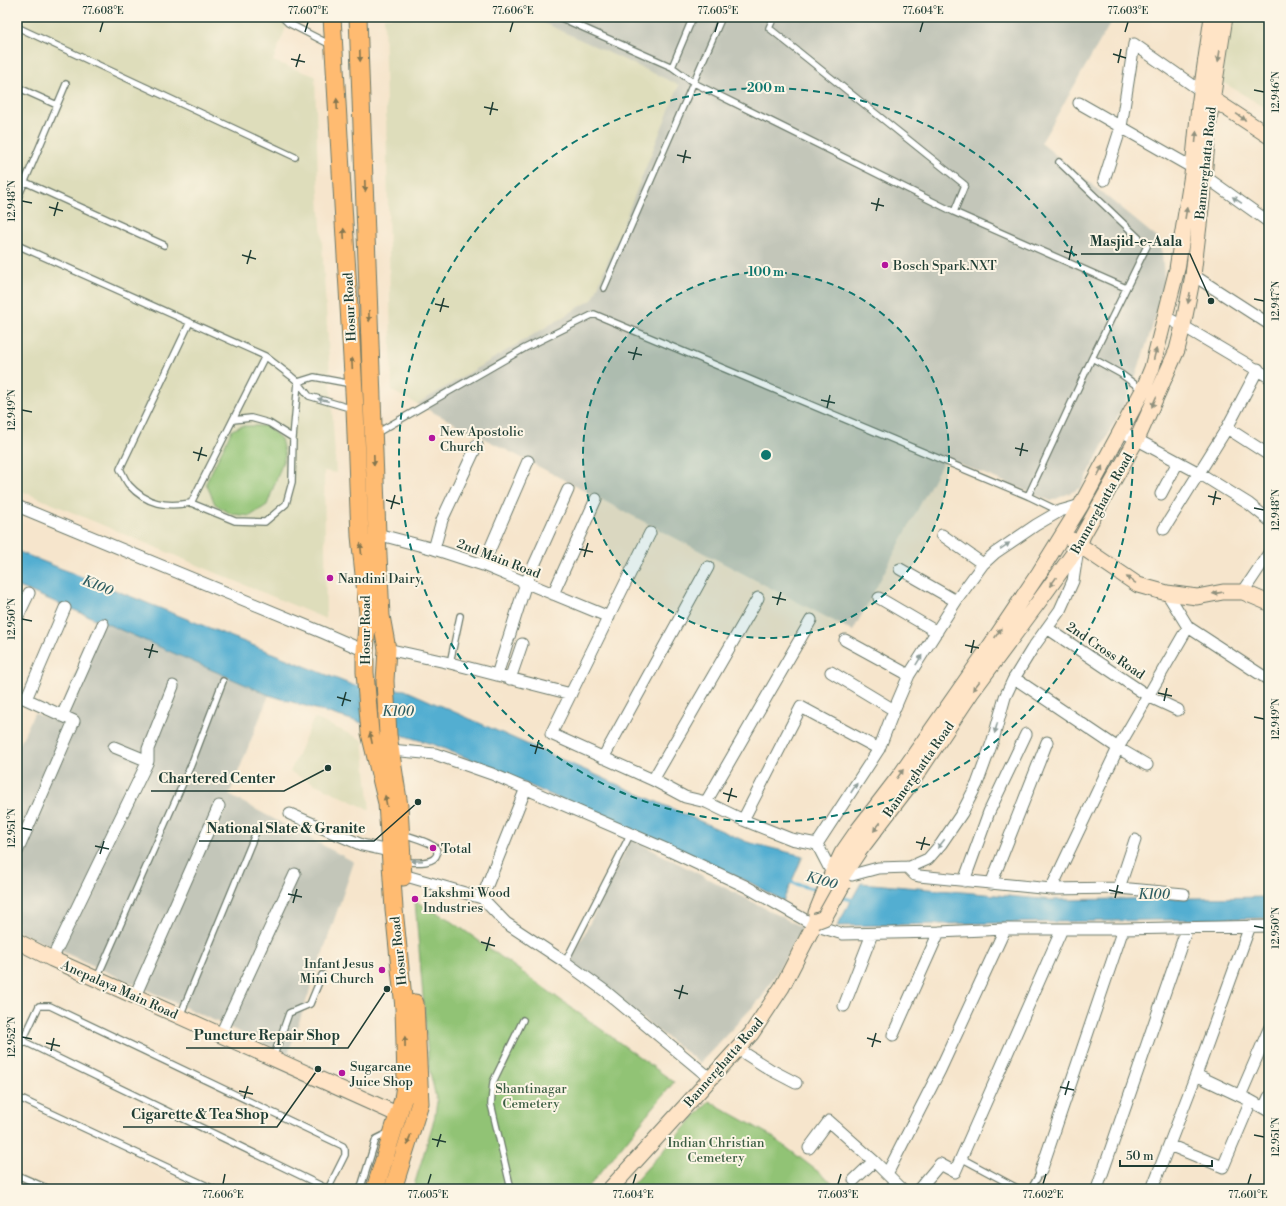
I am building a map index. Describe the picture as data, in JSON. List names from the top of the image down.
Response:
{
  "streets": {
    "main road": ["Bannerghatta Road", "Hosur Road", "Anepalaya Main Road"],
    "street": ["2nd Main Road", "2nd Cross Road"]
  },
  "crossings": [
    ["Hosur Road", "2nd Main Road"],
    ["Hosur Road", "Anepalaya Main Road"]
  ],
  "water": ["K100"],
  "parks": ["Shantinagar Cemetery", "Indian Christian Cemetery"],
  "places": [
    "Bosch Spark.NXT",
    "Masjid-e-Aala",
    "New Apostolic Church",
    "Nandini Dairy",
    "Chartered Center",
    "National Slate & Granite",
    "Total",
    "Lakshmi Wood Industries",
    "Infant Jesus Mini Church",
    "Puncture Repair Shop",
    "Cigarette & Tea Shop",
    "Sugarcane Juice Shop"
  ],
  "scale_bar": "50 m",
  "coordinates": [
    "77.608°E",
    "77.607°E",
    "77.606°E",
    "77.605°E",
    "77.604°E",
    "77.603°E",
    "12.946°N",
    "12.948°N",
    "12.947°N",
    "12.949°N",
    "12.950°N",
    "12.951°N",
    "12.952°N",
    "77.602°E",
    "77.601°E"
  ],
  "rings": ["200 m", "100 m"]
}
